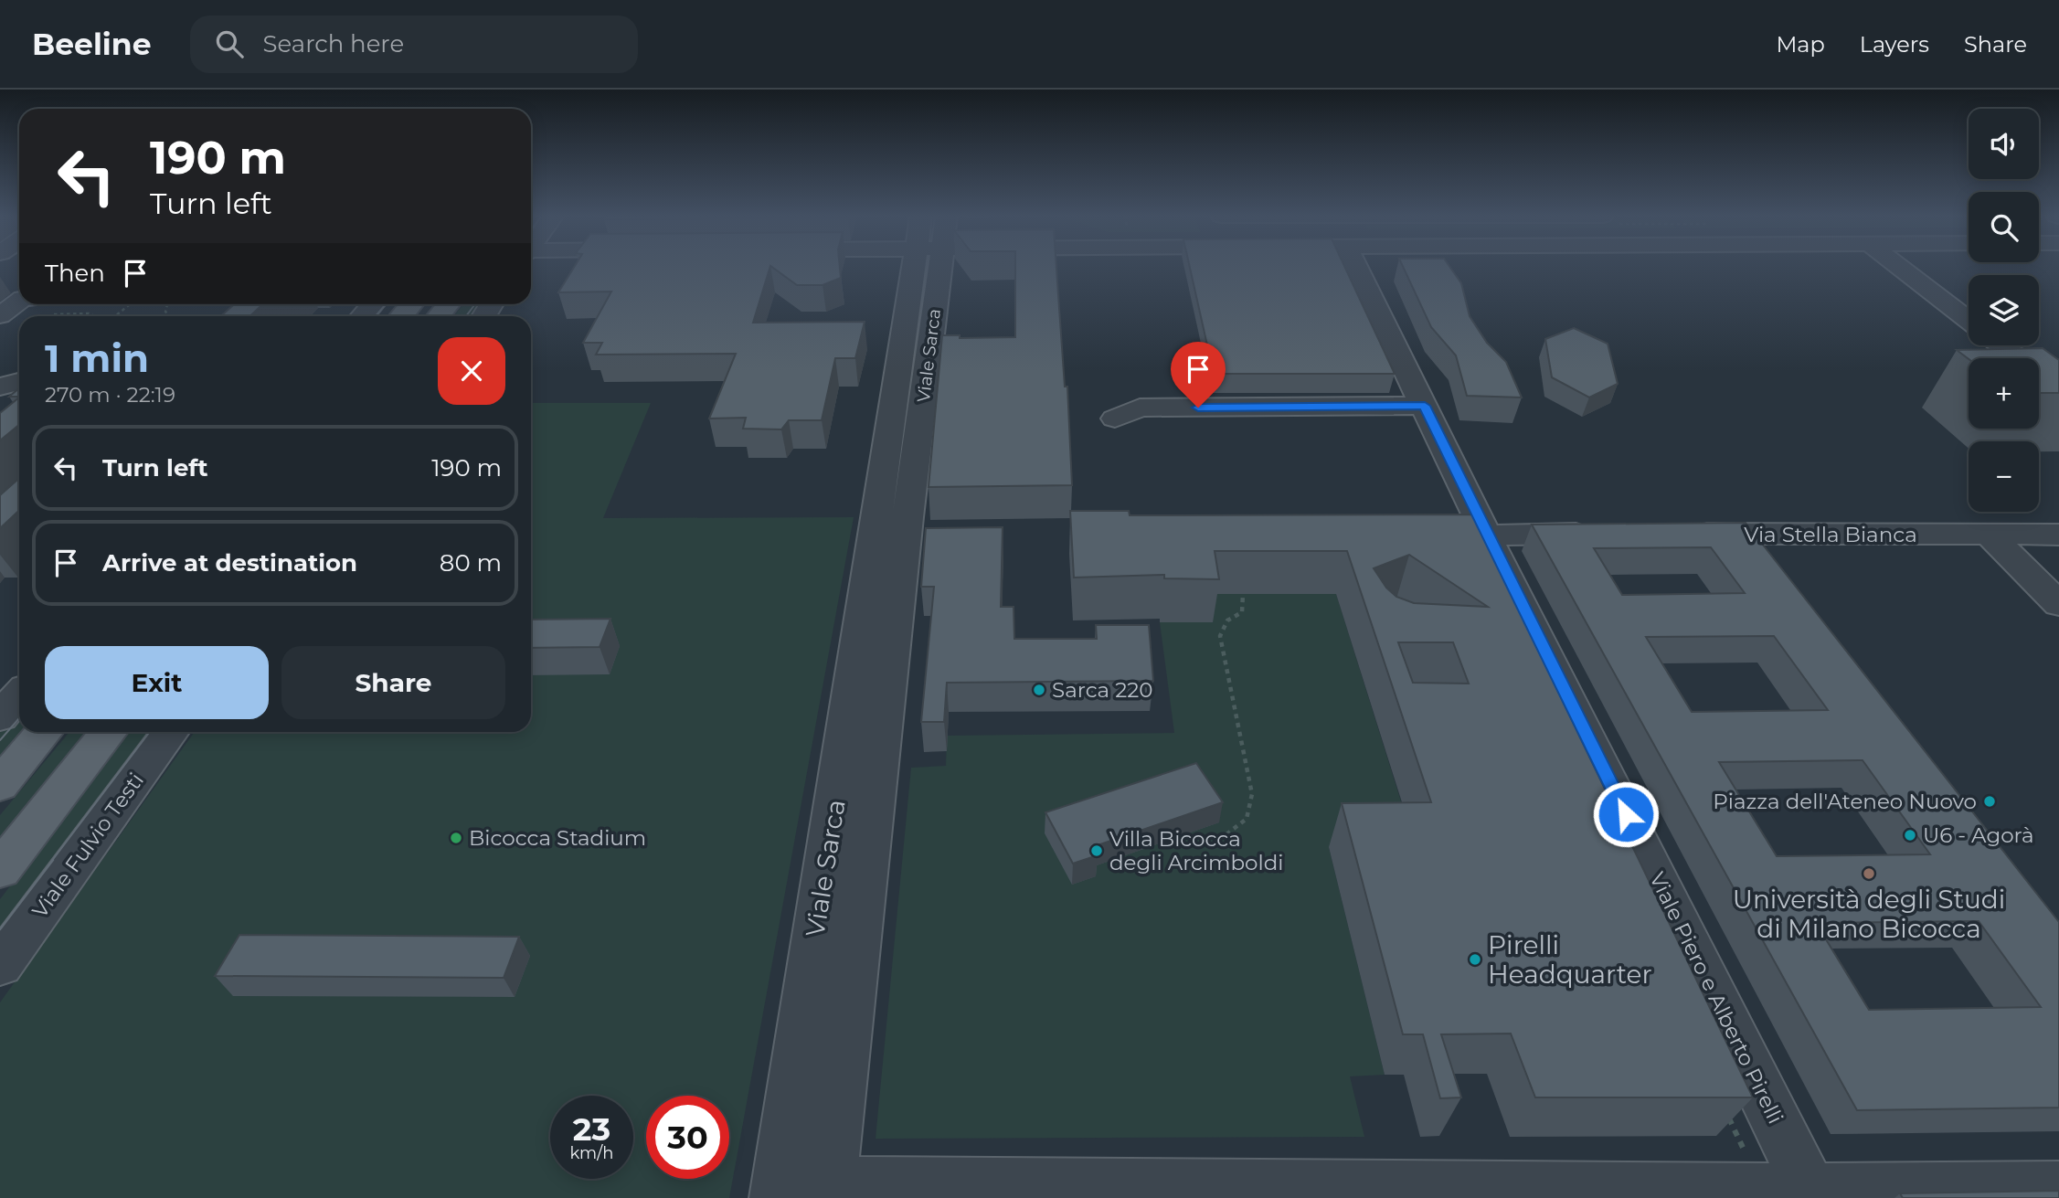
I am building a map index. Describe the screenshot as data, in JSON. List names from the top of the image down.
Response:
{
  "streets": {
    "street": [
      "Viale Sarca",
      "Via Stella Bianca",
      "Viale Fulvio Testi",
      "Viale Piero e Alberto Pirelli"
    ]
  },
  "places": [
    "Sarca 220",
    "Piazza dell'Ateneo Nuovo",
    "U6 - Agorà",
    "Bicocca Stadium",
    "Villa Bicocca degli Arcimboldi",
    "Università degli Studi di Milano Bicocca",
    "Pirelli Headquarter"
  ],
  "page": {
    "header": "Beeline",
    "search": "Search here",
    "nav": ["Map", "Layers", "Share"],
    "map_buttons": ["+", "−"],
    "turn": ["190 m", "Turn left"],
    "then": "Then",
    "heading": ["1 min", "270 m · 22:19"],
    "list": [
      {
        "name": "Turn left",
        "value": "190 m"
      },
      {
        "name": "Arrive at destination",
        "value": "80 m"
      }
    ],
    "buttons": ["Exit", "Share"],
    "speed": "23 km/h",
    "limit": "30"
  }
}
